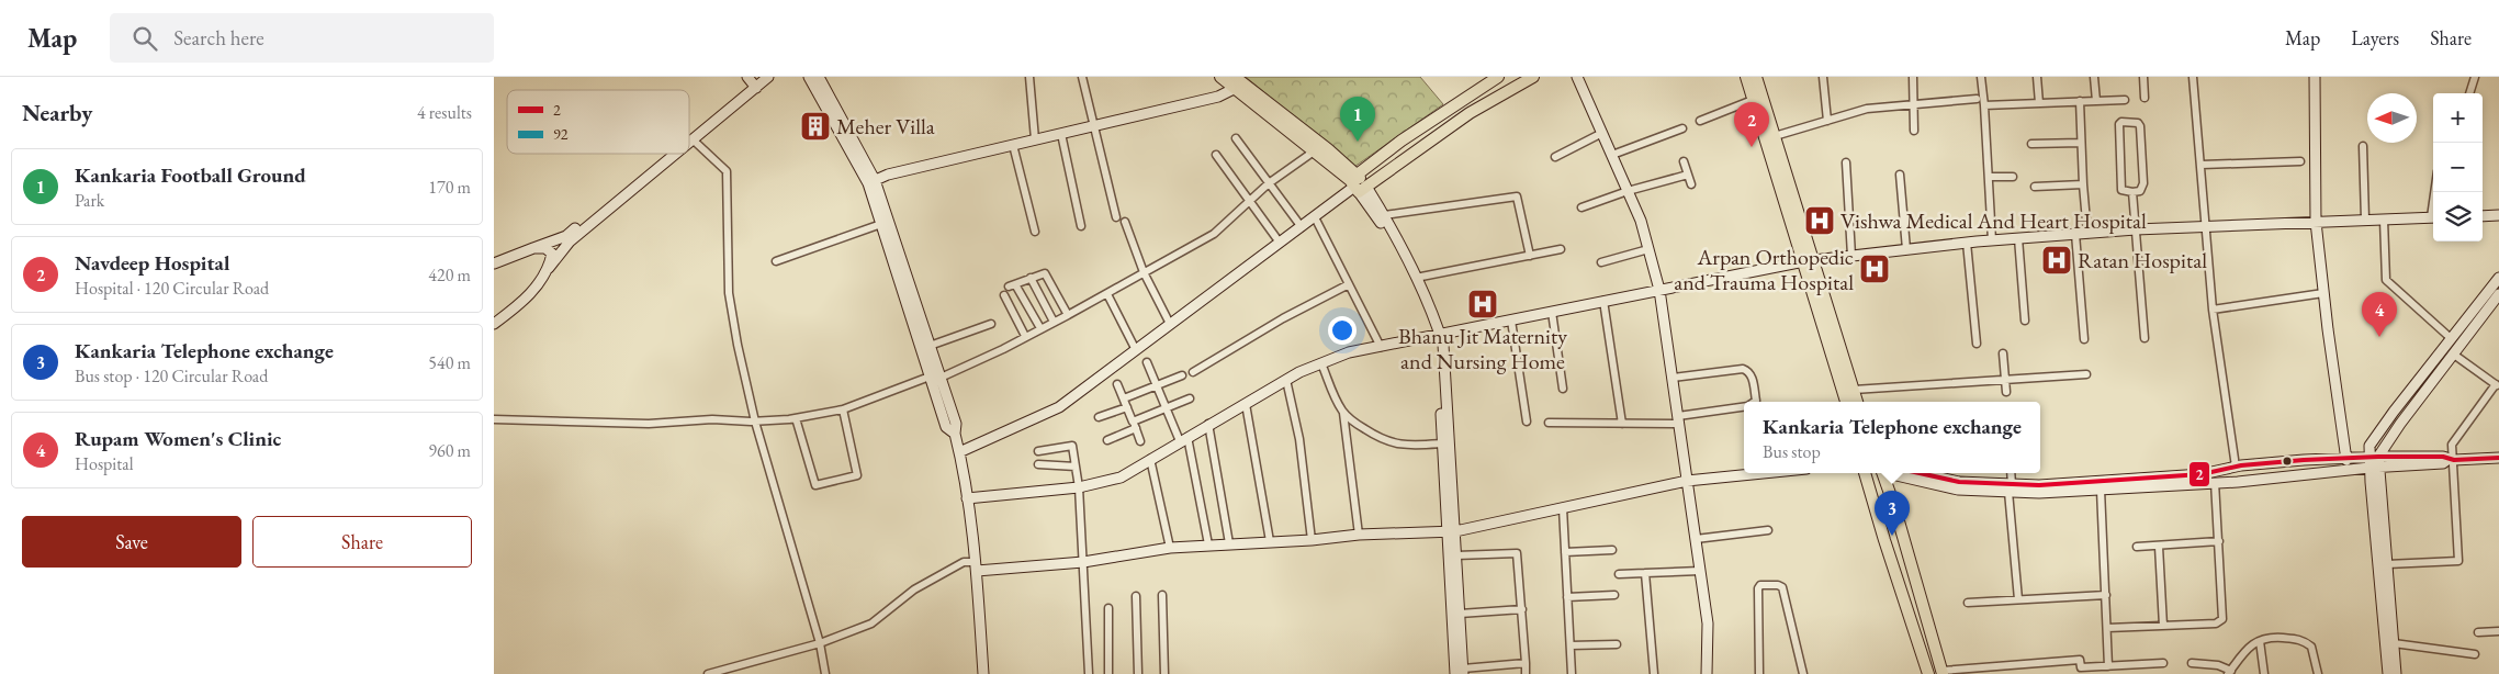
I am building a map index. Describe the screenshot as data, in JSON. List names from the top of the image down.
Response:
{
  "places": {
    "building": ["Meher Villa"],
    "hospital": [
      "Vishwa Medical And Heart Hospital",
      "Ratan Hospital",
      "Arpan Orthopedic and Trauma Hospital",
      "Bhanu Jit Maternity and Nursing Home"
    ]
  },
  "lines": ["transit line 2"],
  "legend": ["2", "92"],
  "north": "left",
  "page": {
    "header": "Map",
    "search": "Search here",
    "nav": ["Map", "Layers", "Share"],
    "heading": ["Nearby", "4 results"],
    "map_buttons": ["+", "−"],
    "pins": [
      "1",
      "2",
      "4",
      "3"
    ],
    "list": [
      {
        "mark": "1",
        "name": "Kankaria Football Ground",
        "note": "Park",
        "value": "170 m"
      },
      {
        "mark": "2",
        "name": "Navdeep Hospital",
        "note": "Hospital · 120 Circular Road",
        "value": "420 m"
      },
      {
        "mark": "3",
        "name": "Kankaria Telephone exchange",
        "note": "Bus stop · 120 Circular Road",
        "value": "540 m"
      },
      {
        "mark": "4",
        "name": "Rupam Women's Clinic",
        "note": "Hospital",
        "value": "960 m"
      }
    ],
    "popup": ["Kankaria Telephone exchange", "Bus stop"],
    "buttons": ["Save", "Share"]
  }
}
